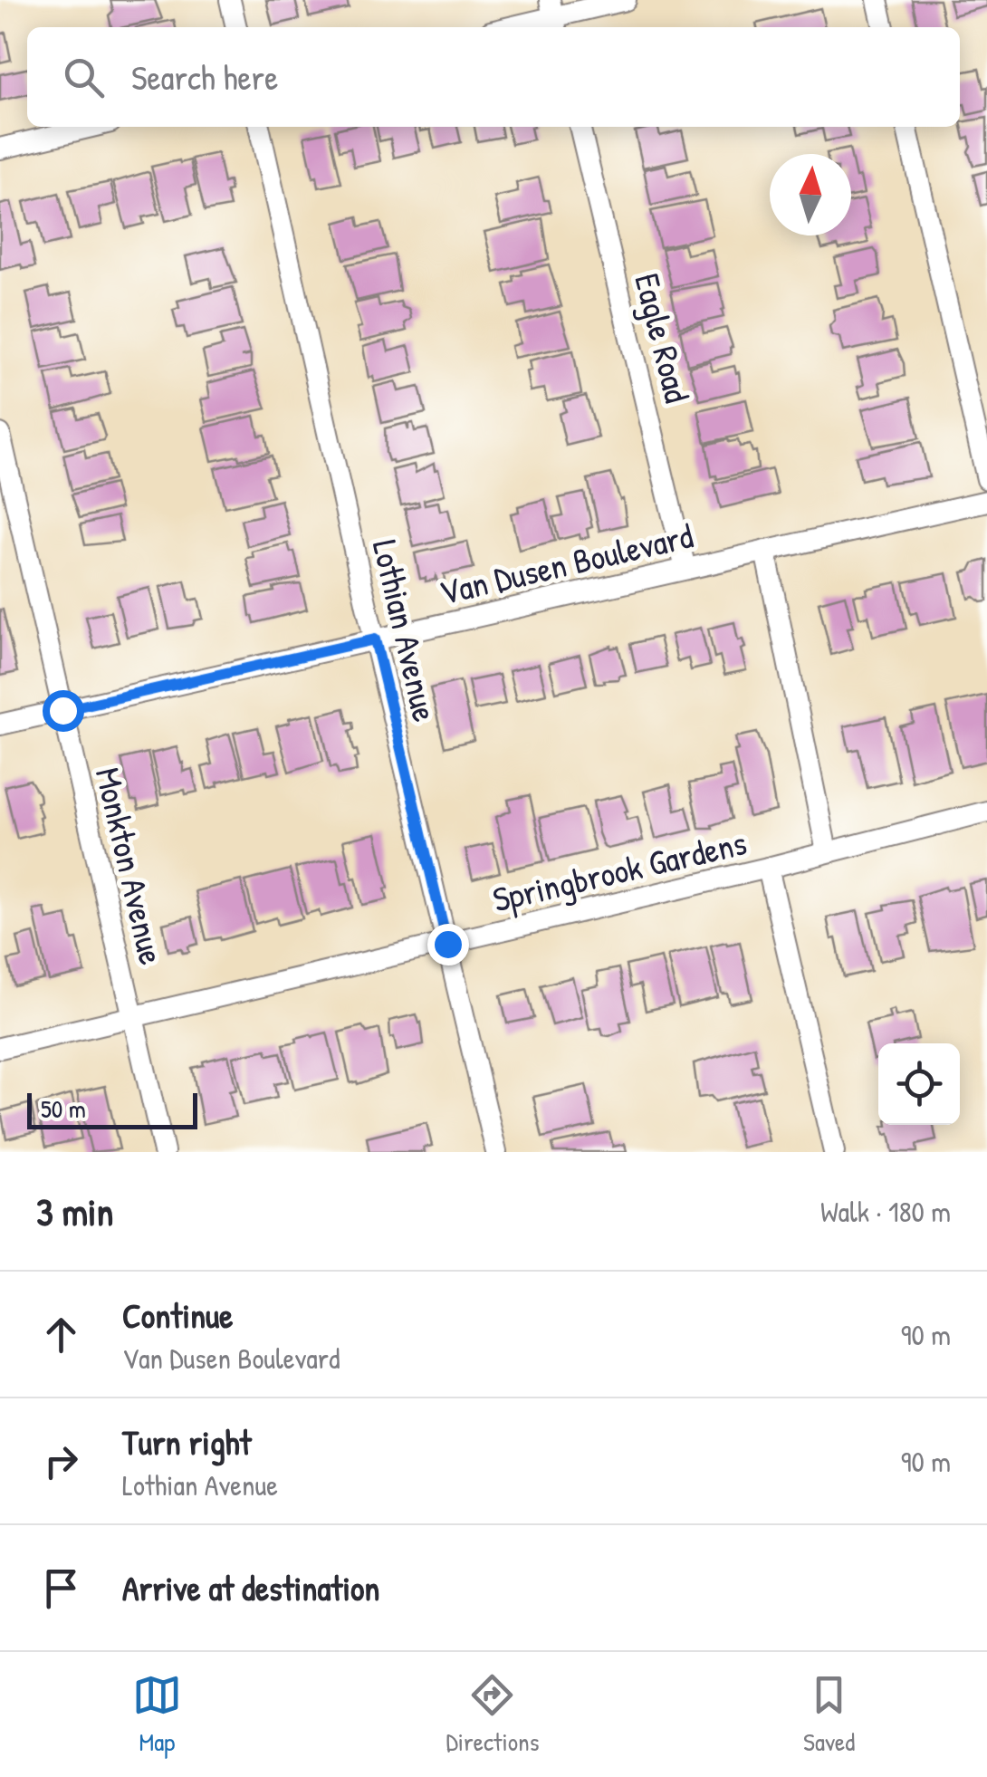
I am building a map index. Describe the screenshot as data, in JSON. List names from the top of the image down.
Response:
{
  "streets": {
    "street": [
      "Eagle Road",
      "Van Dusen Boulevard",
      "Lothian Avenue",
      "Monkton Avenue",
      "Springbrook Gardens"
    ]
  },
  "crossings": [
    ["Eagle Road", "Van Dusen Boulevard"],
    ["Van Dusen Boulevard", "Lothian Avenue"],
    ["Van Dusen Boulevard", "Monkton Avenue"],
    ["Lothian Avenue", "Springbrook Gardens"],
    ["Monkton Avenue", "Springbrook Gardens"]
  ],
  "scale_bar": "50 m",
  "north": "top",
  "page": {
    "search": "Search here",
    "scale": "50 m",
    "heading": ["3 min", "Walk · 180 m"],
    "list": [
      ["Continue", "Van Dusen Boulevard", "90 m"],
      ["Turn right", "Lothian Avenue", "90 m"],
      "Arrive at destination"
    ],
    "nav": ["Map", "Directions", "Saved"]
  }
}
